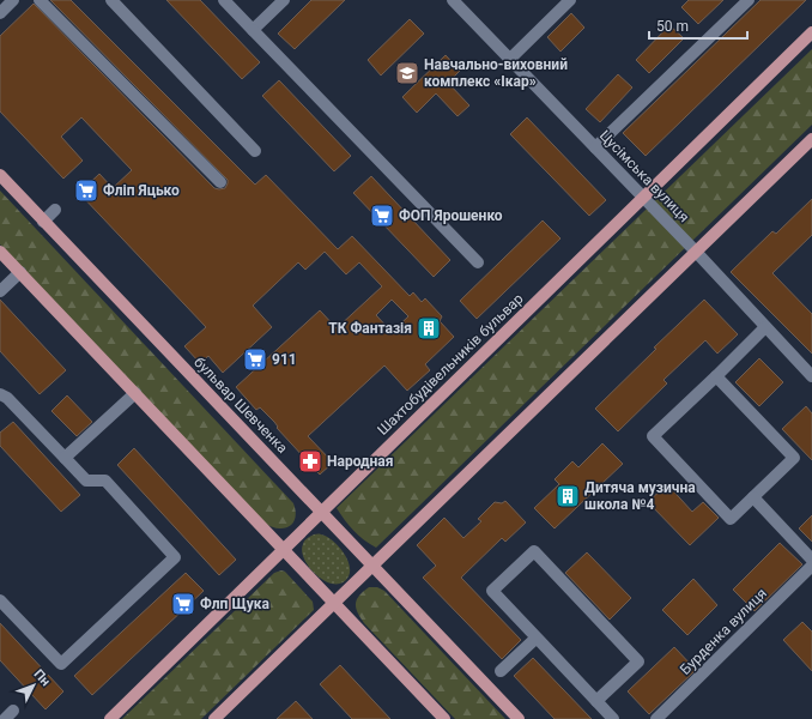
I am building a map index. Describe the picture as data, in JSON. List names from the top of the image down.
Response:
{
  "streets": {
    "main road": ["Шахтобудівельників бульвар", "бульвар Шевченка"],
    "street": ["Цусімська вулиця", "Бурденка вулиця"]
  },
  "crossings": [
    ["Цусімська вулиця", "Шахтобудівельників бульвар"],
    ["Шахтобудівельників бульвар", "бульвар Шевченка"]
  ],
  "places": {
    "school or university": ["Навчально-виховний комплекс «Ікар»"],
    "supermarket": [
      "Фліп Яцько",
      "ФОП Ярошенко",
      "911",
      "Флп Щука"
    ],
    "building": ["ТК Фантазія", "Дитяча музична школа №4"],
    "pharmacy": ["Народная"]
  },
  "scale_bar": "50 m",
  "north": "top right"
}
